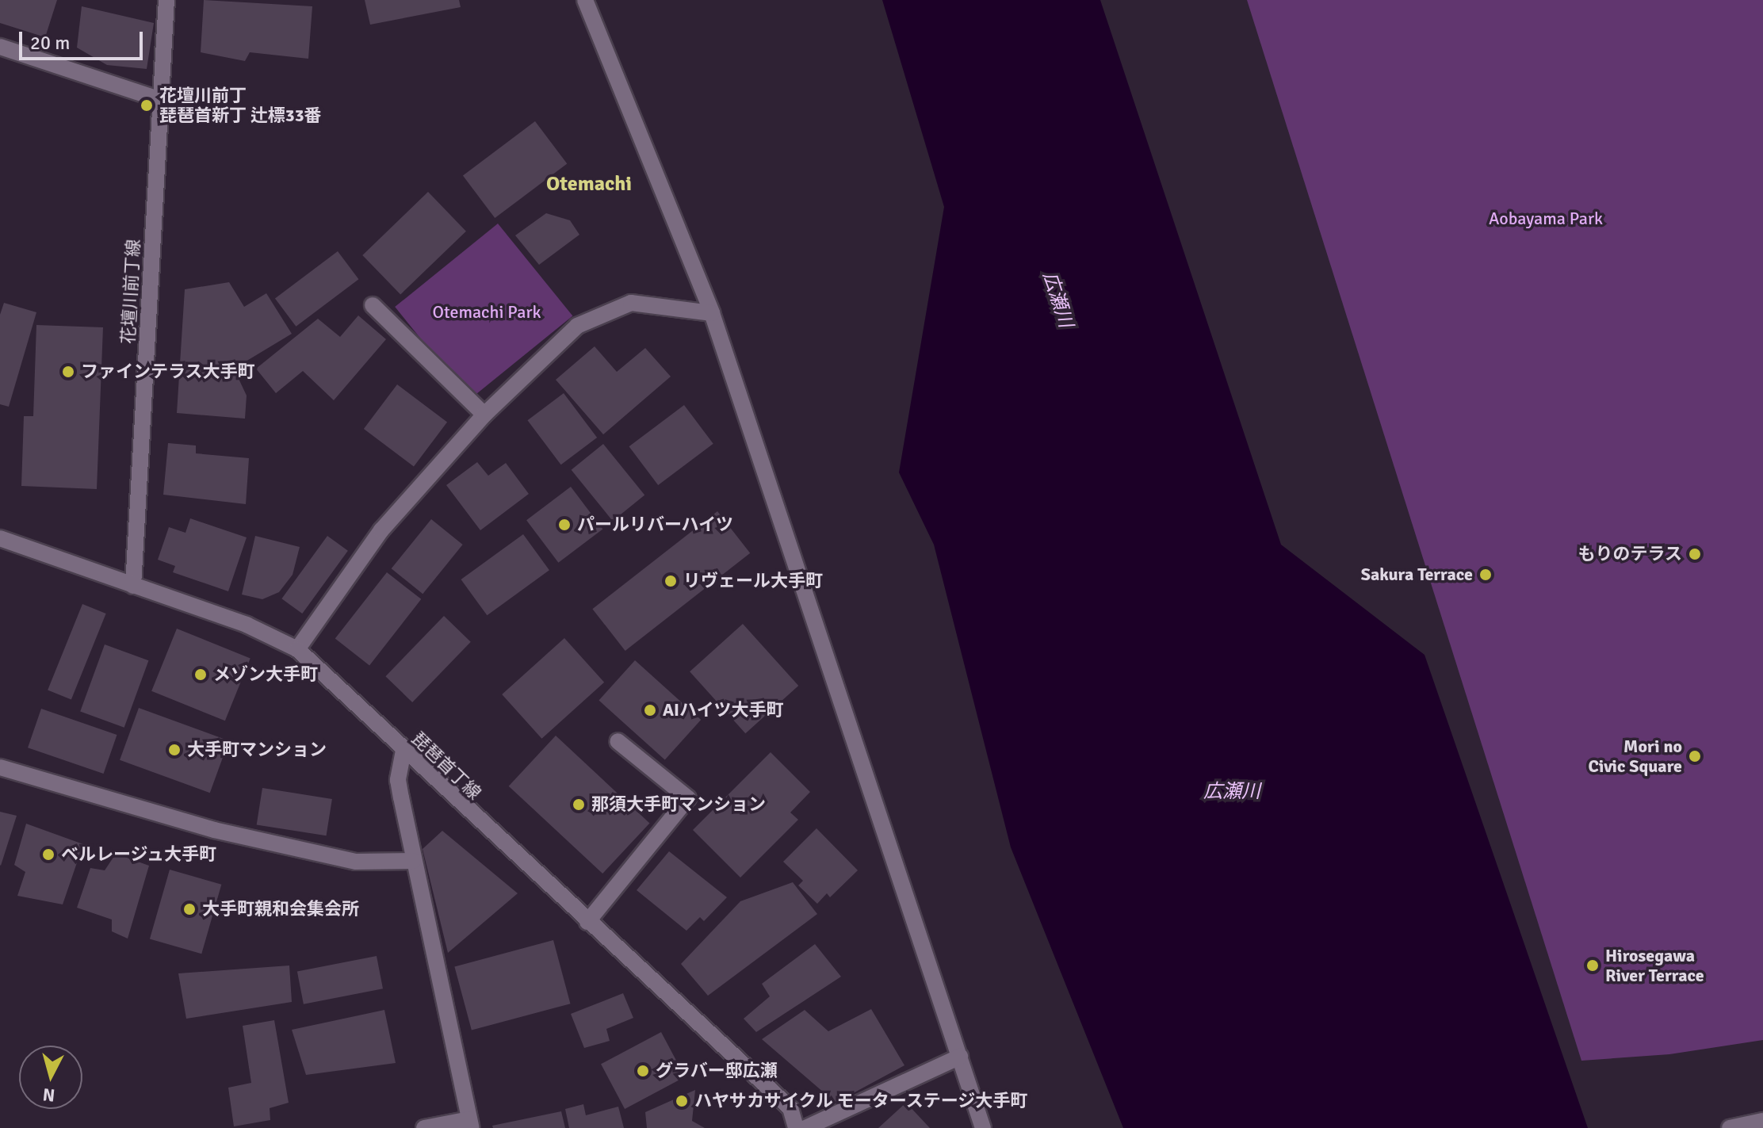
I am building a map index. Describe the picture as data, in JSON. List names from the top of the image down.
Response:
{
  "streets": {
    "street": ["花壇川前丁線", "琵琶首丁線"]
  },
  "crossings": [
    ["花壇川前丁線", "琵琶首丁線"]
  ],
  "districts": ["Otemachi"],
  "water": ["広瀬川"],
  "parks": ["Aobayama Park", "Otemachi Park"],
  "places": [
    "花壇川前丁 琵琶首新丁 辻標33番",
    "ファインテラス大手町",
    "パールリバーハイツ",
    "もりのテラス",
    "Sakura Terrace",
    "リヴェール大手町",
    "メゾン大手町",
    "AIハイツ大手町",
    "大手町マンション",
    "Mori no Civic Square",
    "那須大手町マンション",
    "ベルレージュ大手町",
    "大手町親和会集会所",
    "Hirosegawa River Terrace",
    "グラバー邸広瀬",
    "ハヤサカサイクル モーターステージ大手町"
  ],
  "scale_bar": "20 m",
  "north": "bottom"
}
